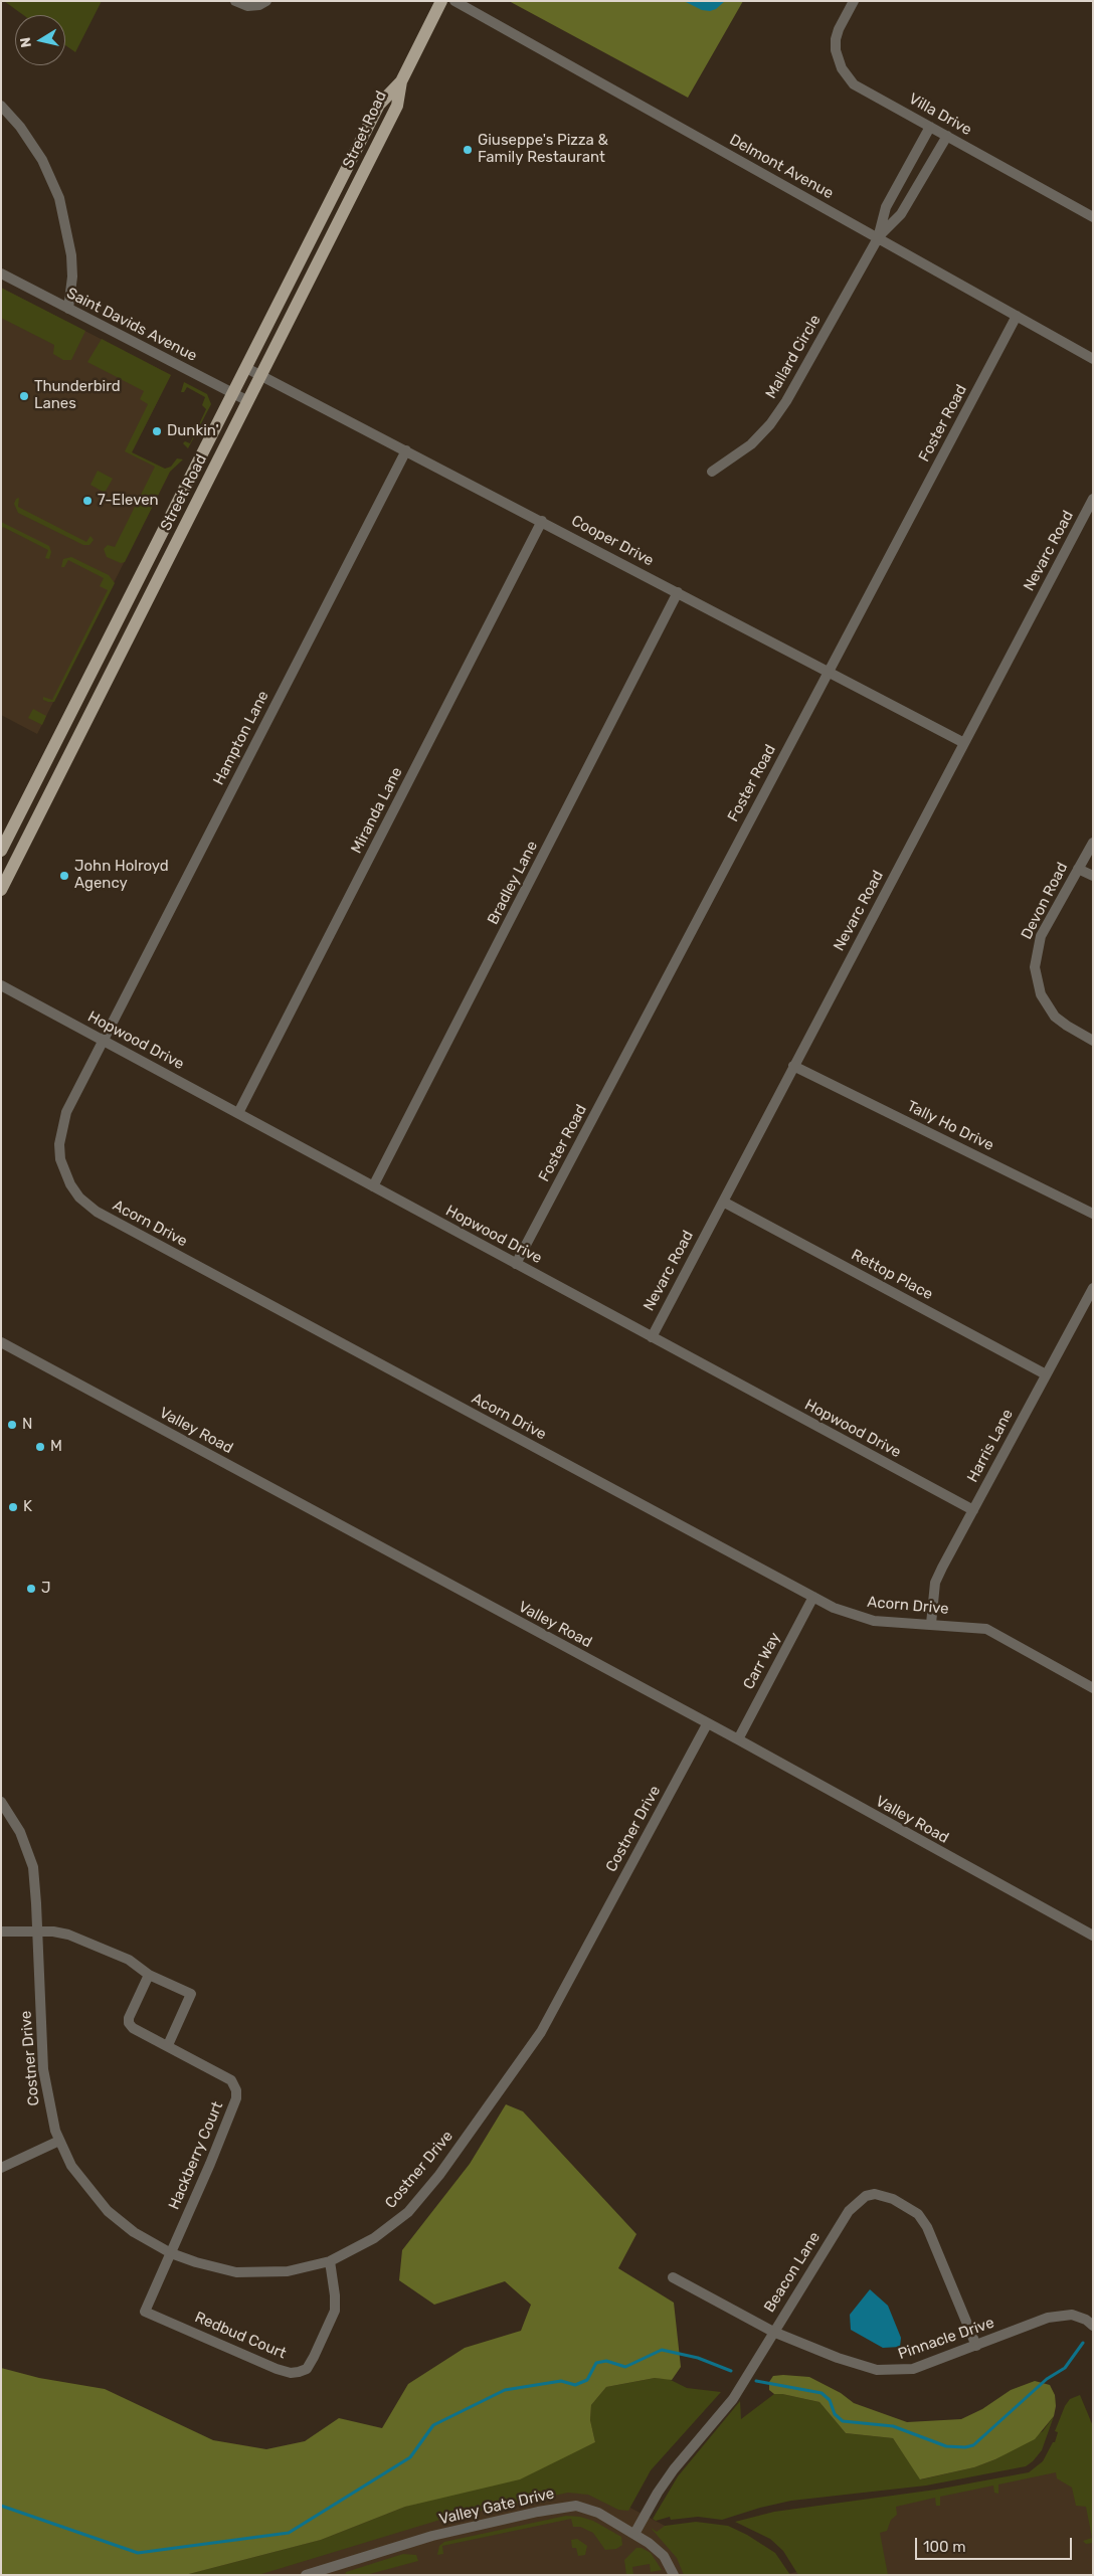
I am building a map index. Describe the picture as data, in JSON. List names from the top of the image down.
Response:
{
  "streets": {
    "main road": ["Street Road"],
    "street": [
      "Villa Drive",
      "Delmont Avenue",
      "Saint Davids Avenue",
      "Mallard Circle",
      "Foster Road",
      "Cooper Drive",
      "Nevarc Road",
      "Hampton Lane",
      "Miranda Lane",
      "Bradley Lane",
      "Devon Road",
      "Hopwood Drive",
      "Tally Ho Drive",
      "Acorn Drive",
      "Rettop Place",
      "Valley Road",
      "Harris Lane",
      "Carr Way",
      "Costner Drive",
      "Hackberry Court",
      "Beacon Lane",
      "Redbud Court",
      "Pinnacle Drive",
      "Valley Gate Drive"
    ]
  },
  "crossings": [
    ["Street Road", "Saint Davids Avenue"],
    ["Street Road", "Cooper Drive"],
    ["Delmont Avenue", "Mallard Circle"],
    ["Delmont Avenue", "Foster Road"],
    ["Foster Road", "Cooper Drive"],
    ["Foster Road", "Hopwood Drive"],
    ["Cooper Drive", "Nevarc Road"],
    ["Cooper Drive", "Hampton Lane"],
    ["Cooper Drive", "Miranda Lane"],
    ["Cooper Drive", "Bradley Lane"],
    ["Nevarc Road", "Hopwood Drive"],
    ["Nevarc Road", "Tally Ho Drive"],
    ["Nevarc Road", "Rettop Place"],
    ["Hampton Lane", "Hopwood Drive"],
    ["Hampton Lane", "Acorn Drive"],
    ["Miranda Lane", "Hopwood Drive"],
    ["Bradley Lane", "Hopwood Drive"],
    ["Hopwood Drive", "Acorn Drive"],
    ["Hopwood Drive", "Harris Lane"],
    ["Acorn Drive", "Harris Lane"],
    ["Acorn Drive", "Carr Way"],
    ["Rettop Place", "Harris Lane"],
    ["Valley Road", "Carr Way"],
    ["Valley Road", "Costner Drive"],
    ["Costner Drive", "Hackberry Court"],
    ["Costner Drive", "Redbud Court"],
    ["Hackberry Court", "Redbud Court"],
    ["Beacon Lane", "Pinnacle Drive"],
    ["Beacon Lane", "Valley Gate Drive"]
  ],
  "places": [
    "Giuseppe's Pizza & Family Restaurant",
    "Thunderbird Lanes",
    "Dunkin'",
    "7-Eleven",
    "John Holroyd Agency",
    "N",
    "M",
    "K",
    "J"
  ],
  "scale_bar": "100 m",
  "north": "left"
}
